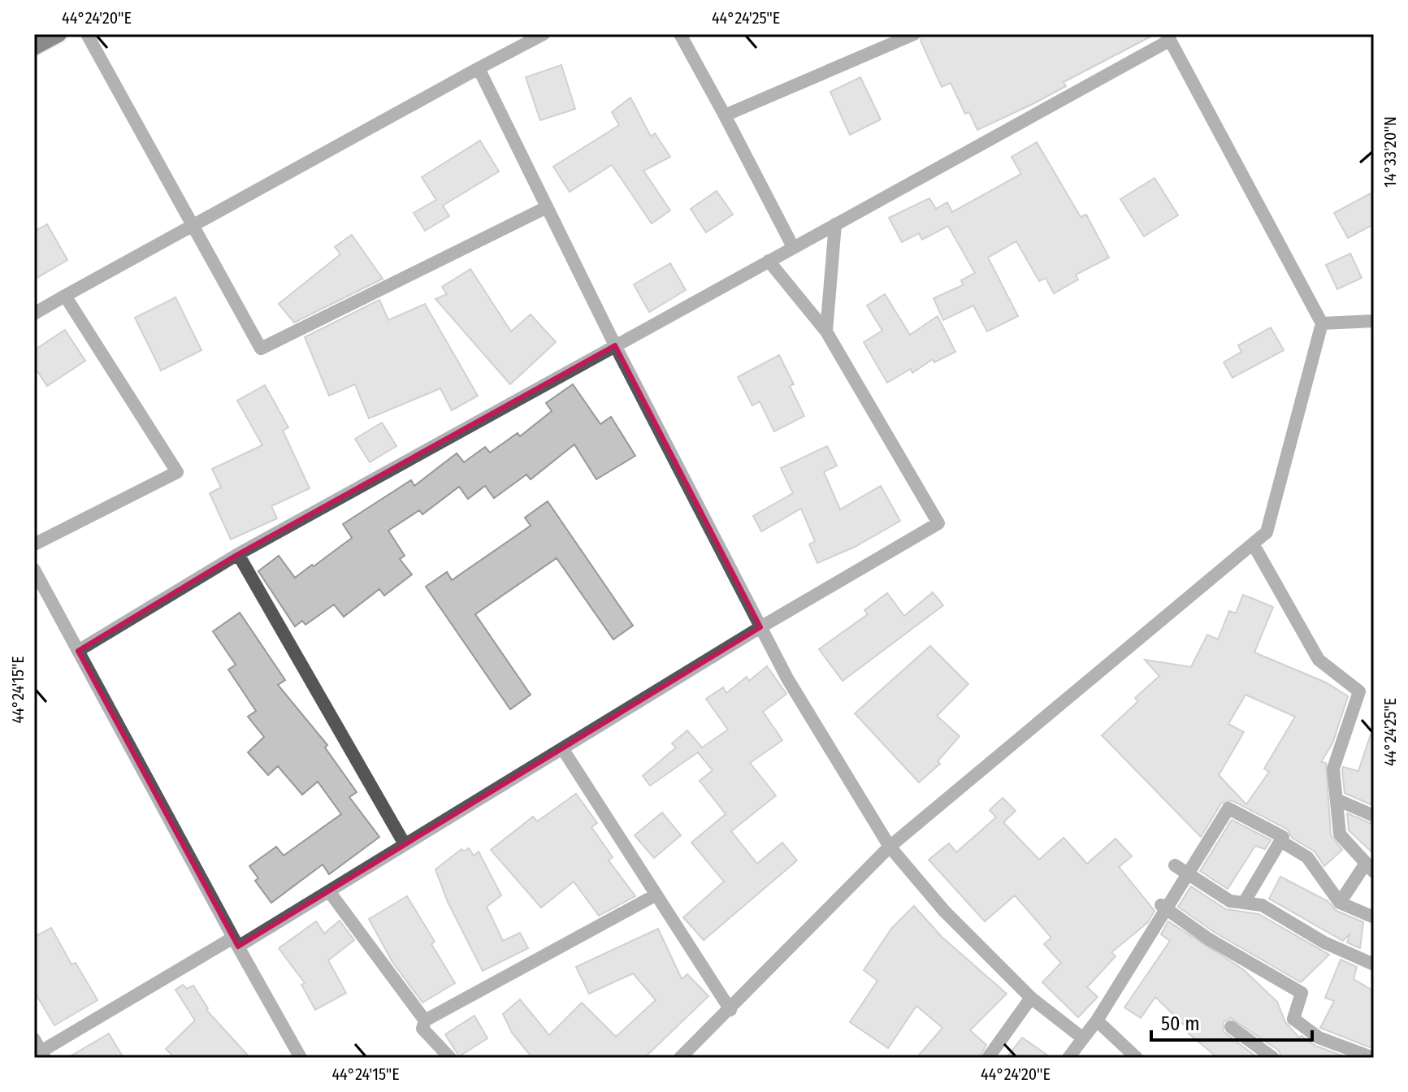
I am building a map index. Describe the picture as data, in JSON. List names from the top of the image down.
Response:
{
  "scale_bar": "50 m",
  "coordinates": [
    "44°24'20\"E",
    "44°24'25\"E",
    "14°33'20\"N",
    "44°24'15\"E"
  ]
}
